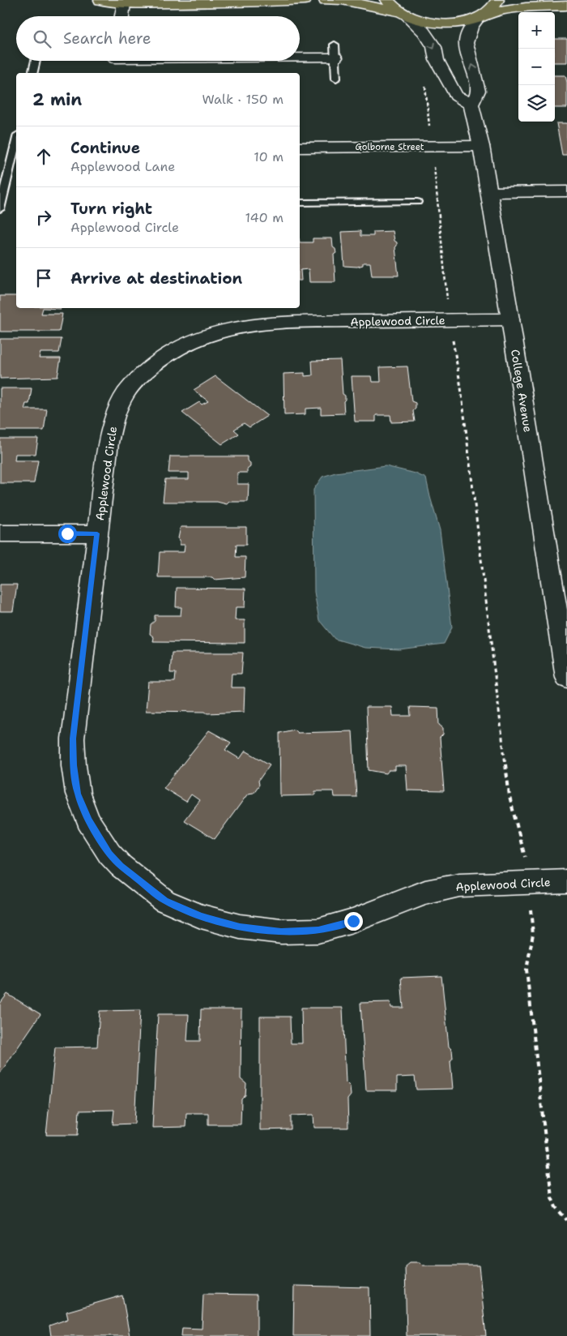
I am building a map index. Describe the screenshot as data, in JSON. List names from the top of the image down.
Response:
{
  "streets": {
    "street": ["Golborne Street", "Applewood Circle", "College Avenue"]
  },
  "crossings": [
    ["Golborne Street", "College Avenue"],
    ["Applewood Circle", "College Avenue"]
  ],
  "page": {
    "map_buttons": ["+", "−"],
    "search": "Search here",
    "heading": ["2 min", "Walk · 150 m"],
    "list": [
      ["Continue", "Applewood Lane", "10 m"],
      ["Turn right", "Applewood Circle", "140 m"],
      "Arrive at destination"
    ]
  }
}
